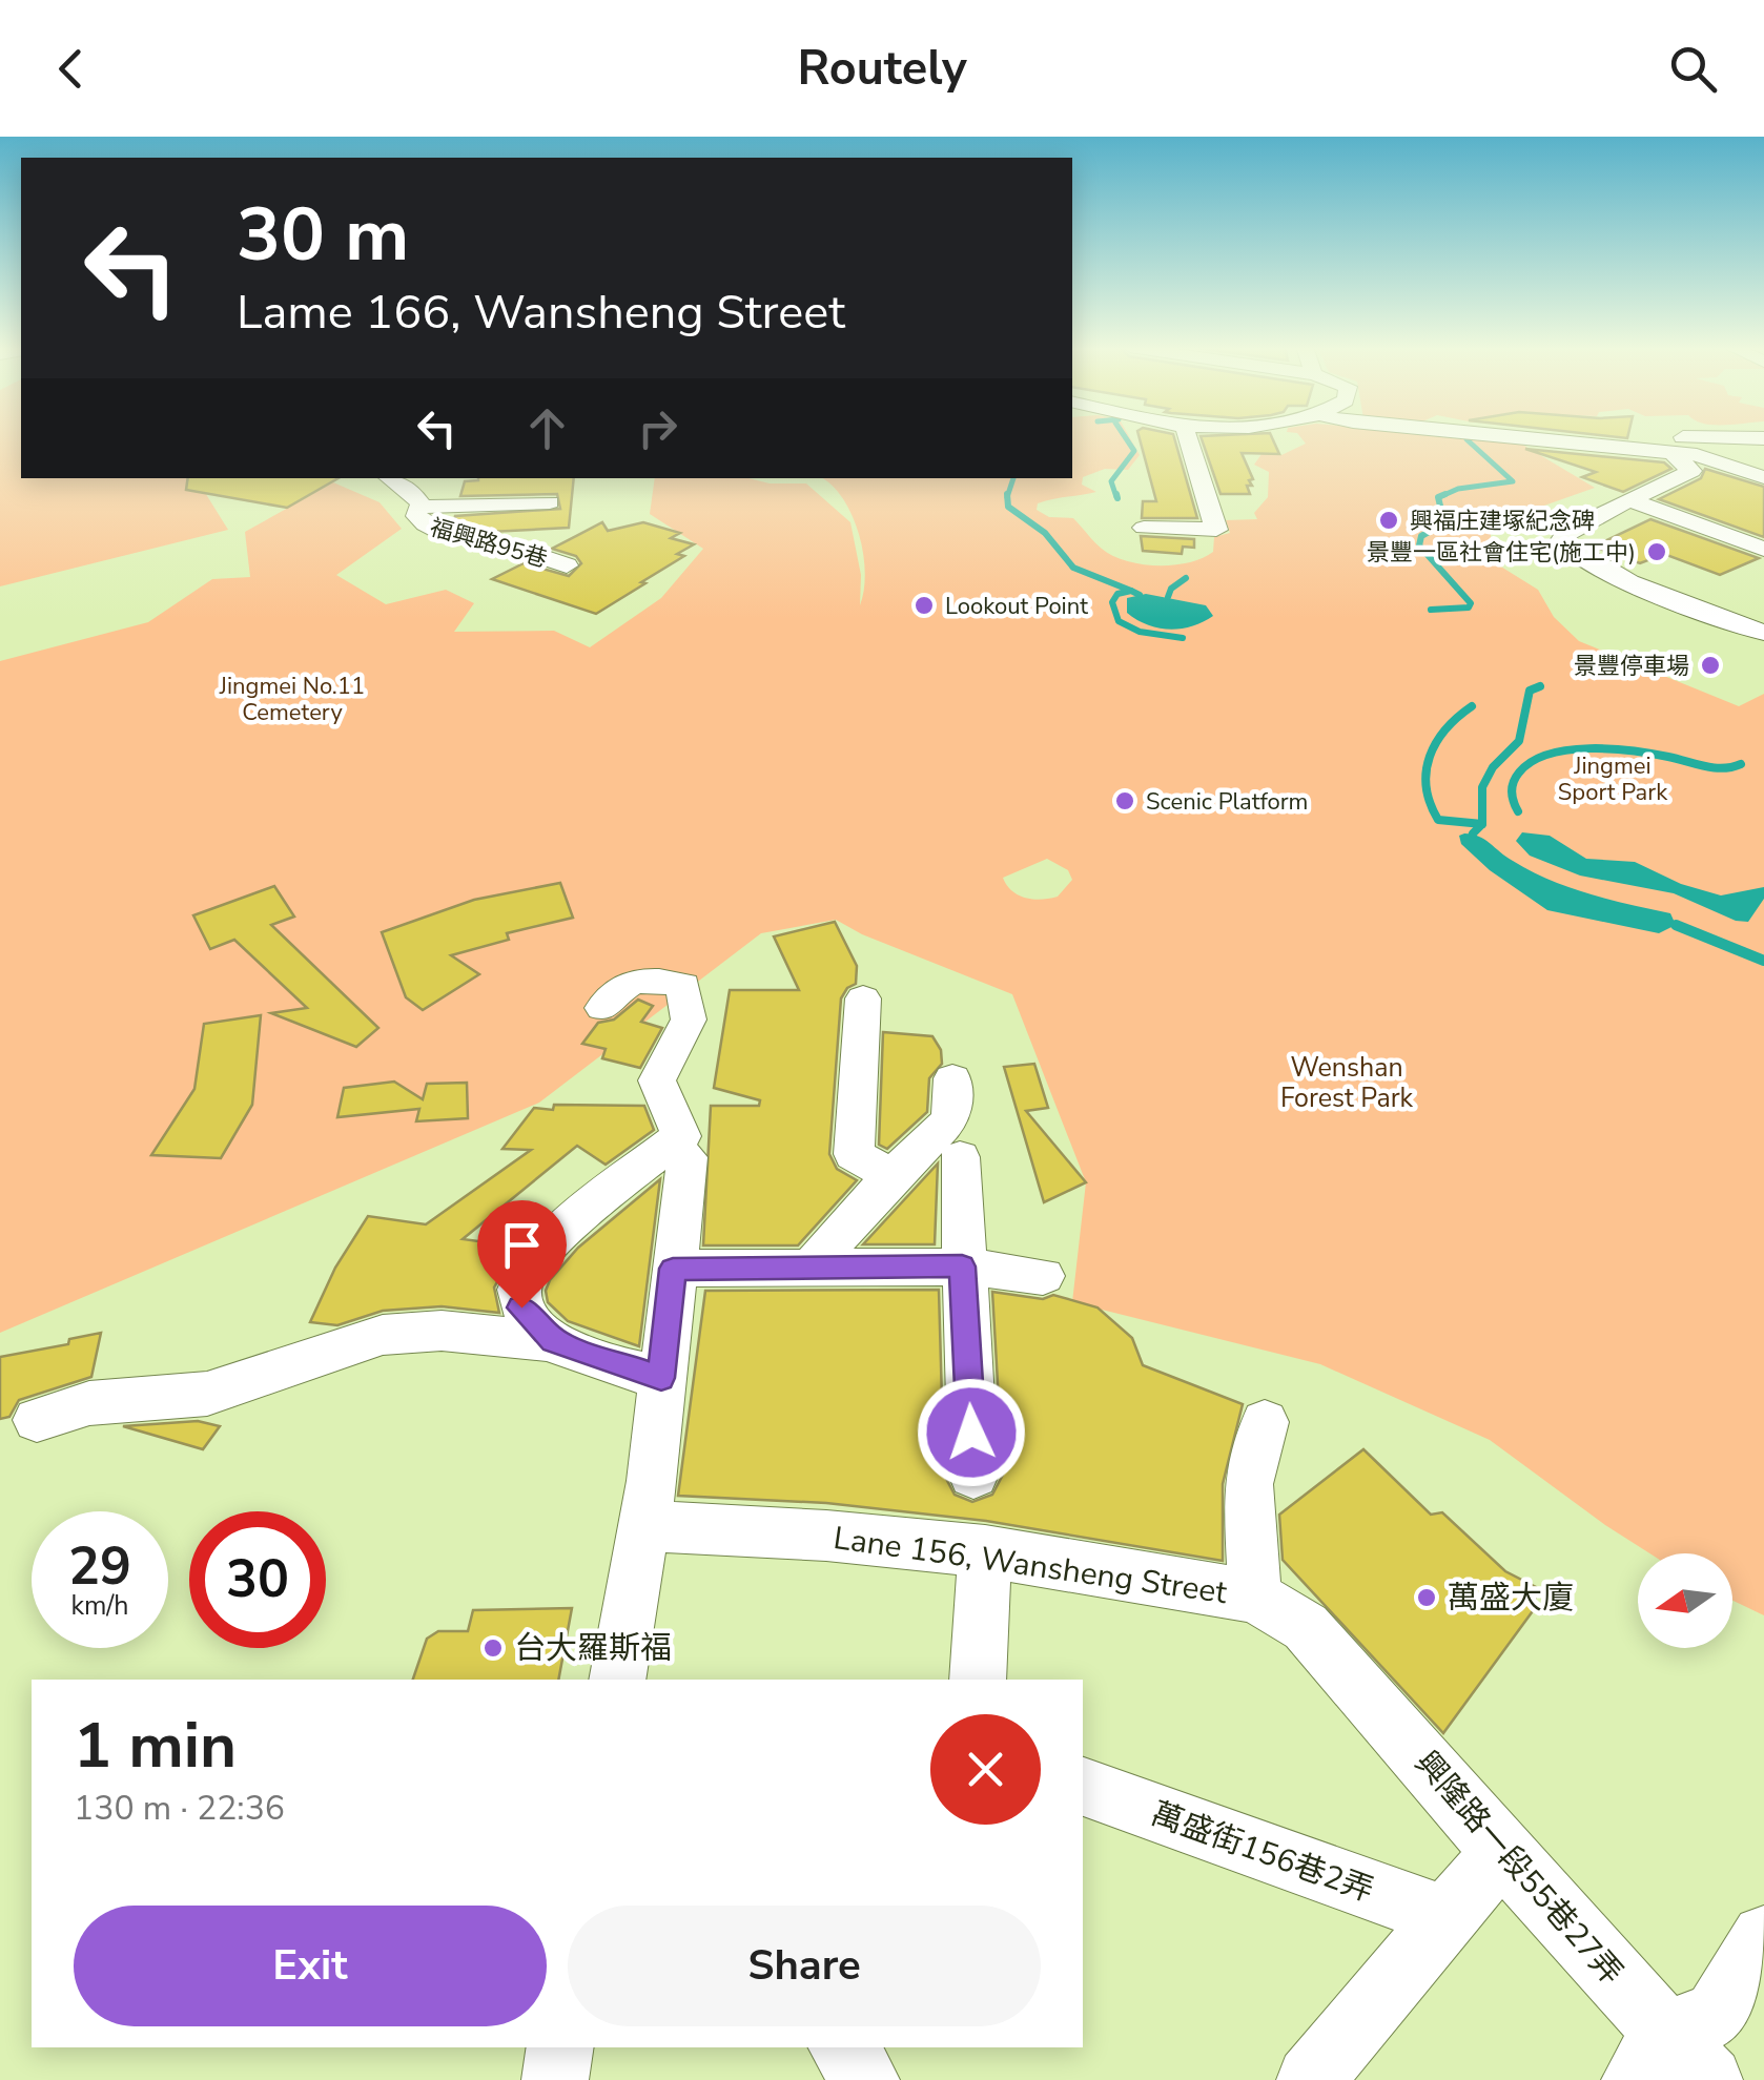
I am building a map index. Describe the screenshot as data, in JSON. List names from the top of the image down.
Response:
{
  "streets": {
    "street": [
      "福興路95巷",
      "Lane 156, Wansheng Street",
      "萬盛街156巷2弄",
      "興隆路一段55巷27弄"
    ]
  },
  "crossings": [
    ["Lane 156, Wansheng Street", "興隆路一段55巷27弄"]
  ],
  "parks": ["Jingmei No.11 Cemetery", "Jingmei Sport Park", "Wenshan Forest Park"],
  "places": [
    "興福庄建塚紀念碑",
    "景豐一區社會住宅(施工中)",
    "Lookout Point",
    "景豐停車場",
    "Scenic Platform",
    "萬盛大廈",
    "台大羅斯福"
  ],
  "north": "left",
  "page": {
    "header": "Routely",
    "turn": ["30 m", "Lame 166, Wansheng Street"],
    "speed": "29 km/h",
    "limit": "30",
    "heading": ["1 min", "130 m · 22:36"],
    "buttons": ["Exit", "Share"]
  }
}
